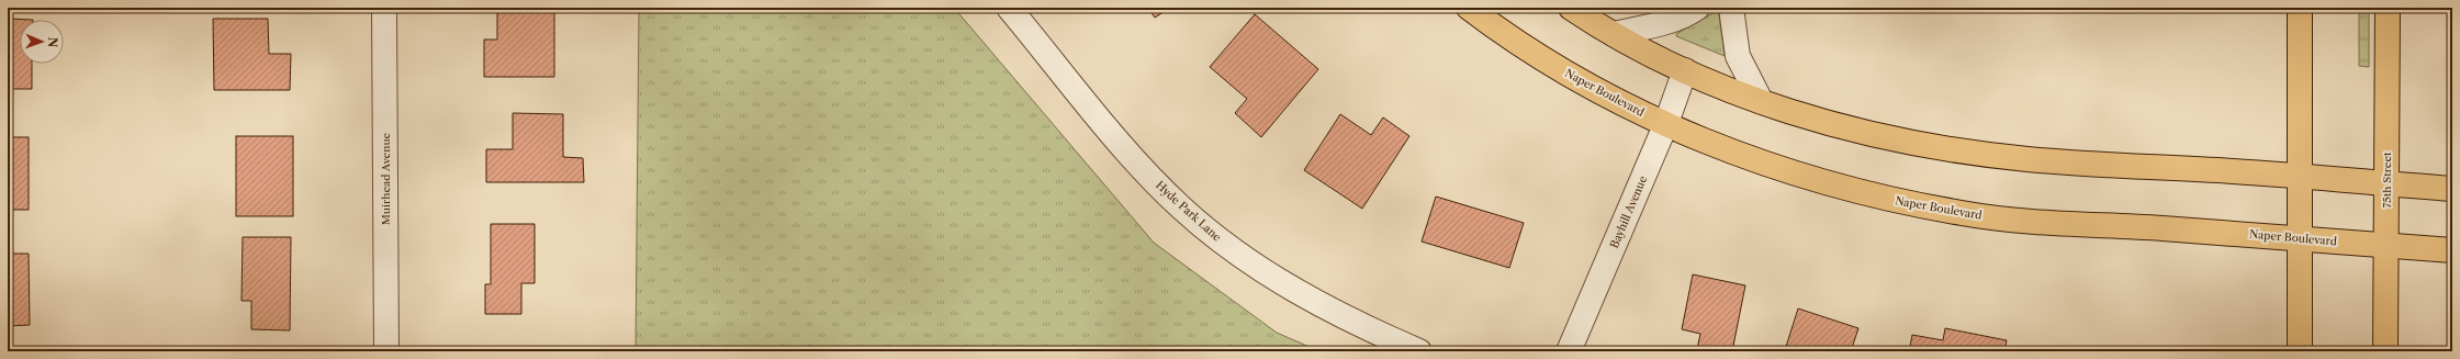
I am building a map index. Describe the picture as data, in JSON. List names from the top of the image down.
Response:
{
  "streets": {
    "main road": ["Naper Boulevard", "75th Street"],
    "street": ["Muirhead Avenue", "Hyde Park Lane", "Bayhill Avenue"]
  },
  "crossings": [
    ["Naper Boulevard", "75th Street"],
    ["Naper Boulevard", "Bayhill Avenue"]
  ],
  "north": "right"
}
